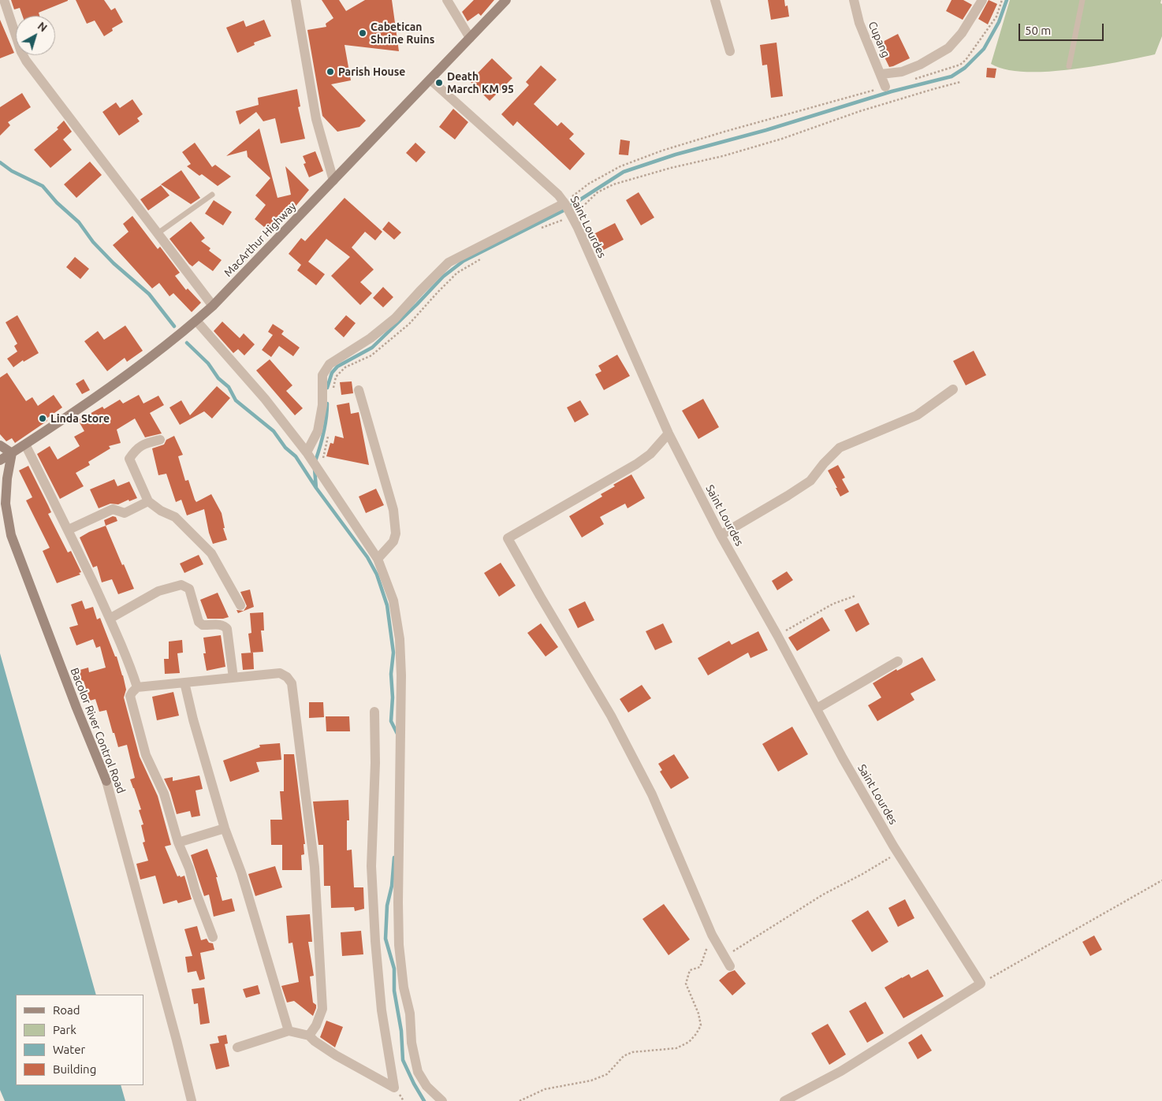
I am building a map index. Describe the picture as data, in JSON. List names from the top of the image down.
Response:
{
  "streets": {
    "main road": ["MacArthur Highway", "Bacolor River Control Road"],
    "street": ["Cupang", "Saint Lourdes"]
  },
  "crossings": [
    ["Saint Lourdes", "MacArthur Highway"],
    ["MacArthur Highway", "Bacolor River Control Road"]
  ],
  "places": [
    "Cabetican Shrine Ruins",
    "Parish House",
    "Death March KM 95",
    "Linda Store"
  ],
  "legend": [
    "Road",
    "Park",
    "Water",
    "Building"
  ],
  "scale_bar": "50 m",
  "north": "top right"
}
